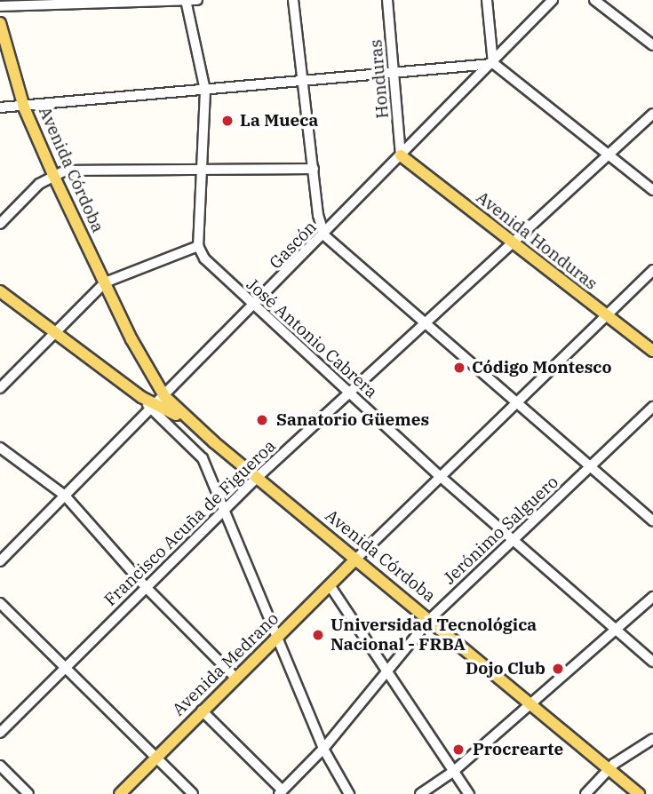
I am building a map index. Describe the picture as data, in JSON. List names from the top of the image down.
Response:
{
  "streets": {
    "main road": ["Avenida Córdoba", "Avenida Honduras", "Avenida Medrano"],
    "street": [
      "Honduras",
      "Gascón",
      "José Antonio Cabrera",
      "Francisco Acuña de Figueroa",
      "Jerónimo Salguero"
    ]
  },
  "crossings": [
    ["Honduras", "Avenida Honduras"],
    ["Honduras", "Gascón"],
    ["Avenida Córdoba", "Gascón"],
    ["Avenida Córdoba", "Francisco Acuña de Figueroa"],
    ["Avenida Córdoba", "Jerónimo Salguero"],
    ["Avenida Córdoba", "Avenida Medrano"],
    ["Avenida Honduras", "Gascón"],
    ["Avenida Honduras", "Francisco Acuña de Figueroa"],
    ["Gascón", "José Antonio Cabrera"],
    ["José Antonio Cabrera", "Francisco Acuña de Figueroa"],
    ["José Antonio Cabrera", "Jerónimo Salguero"]
  ],
  "places": [
    "La Mueca",
    "Código Montesco",
    "Sanatorio Güemes",
    "Universidad Tecnológica Nacional - FRBA",
    "Dojo Club",
    "Procrearte"
  ]
}
